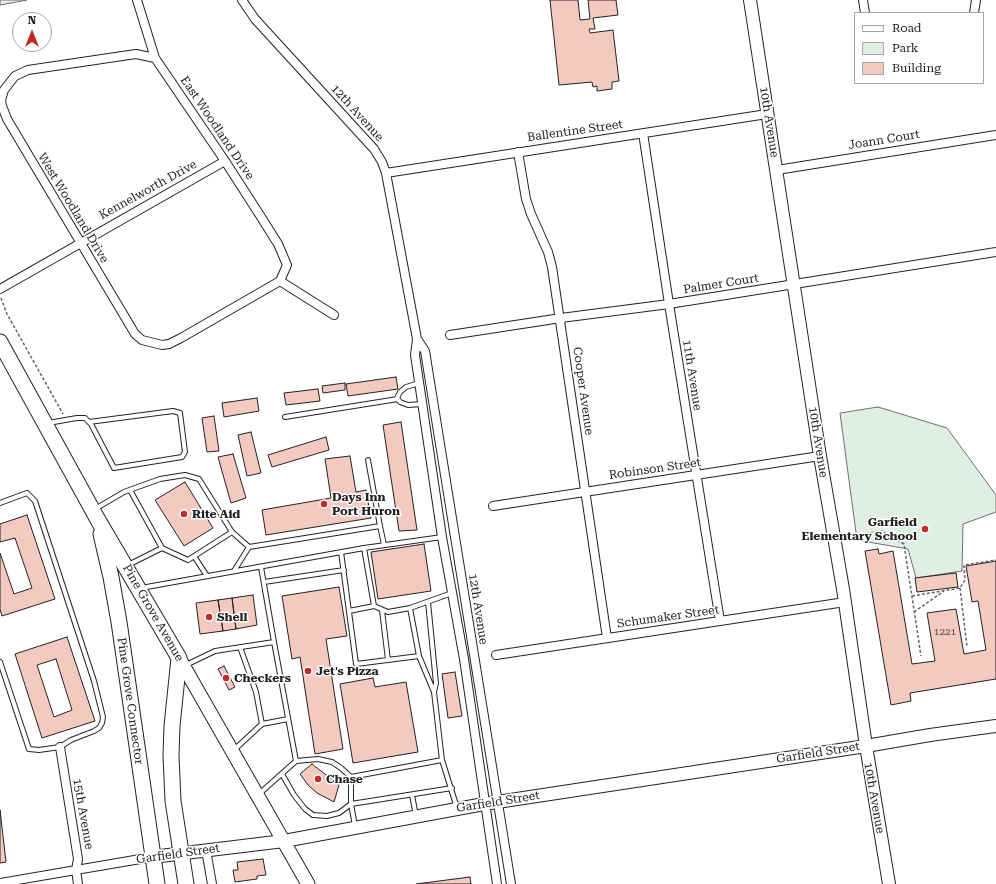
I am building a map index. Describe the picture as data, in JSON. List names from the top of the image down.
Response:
{
  "streets": {
    "highway": ["Pine Grove Avenue", "Pine Grove Connector"],
    "street": [
      "12th Avenue",
      "10th Avenue",
      "East Woodland Drive",
      "Ballentine Street",
      "Joann Court",
      "Kennelworth Drive",
      "West Woodland Drive",
      "Palmer Court",
      "11th Avenue",
      "Cooper Avenue",
      "Robinson Street",
      "Schumaker Street",
      "Garfield Street",
      "15th Avenue"
    ]
  },
  "crossings": [
    ["12th Avenue", "Ballentine Street"],
    ["12th Avenue", "Garfield Street"],
    ["10th Avenue", "Ballentine Street"],
    ["10th Avenue", "Joann Court"],
    ["10th Avenue", "Palmer Court"],
    ["10th Avenue", "Robinson Street"],
    ["10th Avenue", "Schumaker Street"],
    ["10th Avenue", "Garfield Street"],
    ["East Woodland Drive", "Kennelworth Drive"],
    ["East Woodland Drive", "West Woodland Drive"],
    ["Ballentine Street", "11th Avenue"],
    ["Ballentine Street", "Cooper Avenue"],
    ["Kennelworth Drive", "West Woodland Drive"],
    ["Palmer Court", "11th Avenue"],
    ["Palmer Court", "Cooper Avenue"],
    ["11th Avenue", "Robinson Street"],
    ["11th Avenue", "Schumaker Street"],
    ["Cooper Avenue", "Robinson Street"],
    ["Cooper Avenue", "Schumaker Street"],
    ["Pine Grove Avenue", "Pine Grove Connector"],
    ["Pine Grove Avenue", "Garfield Street"],
    ["Pine Grove Connector", "Garfield Street"],
    ["Garfield Street", "15th Avenue"]
  ],
  "places": [
    "Days Inn Port Huron",
    "Rite Aid",
    "Garfield Elementary School",
    "Shell",
    "Jet's Pizza",
    "Checkers",
    "Chase"
  ],
  "house_numbers": ["1221"],
  "legend": ["Road", "Park", "Building"],
  "north": "top"
}
